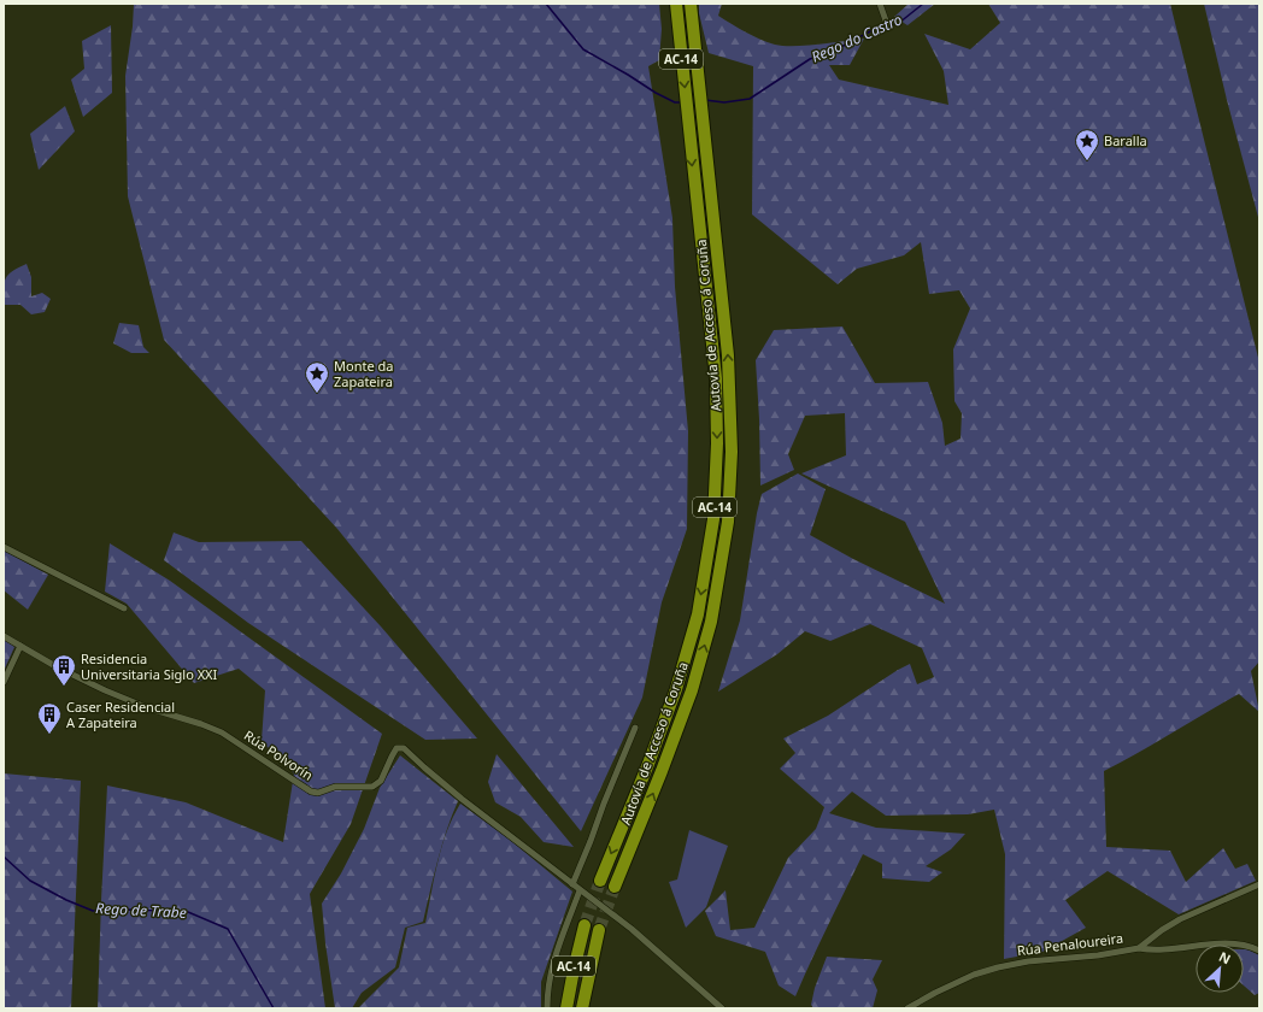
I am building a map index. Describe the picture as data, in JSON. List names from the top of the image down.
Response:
{
  "streets": {
    "highway": ["AC-14", "Autovía de Acceso á Coruña"],
    "street": ["Rúa Polvorín", "Rúa Penaloureira"]
  },
  "water": ["Rego do Castro", "Rego de Trabe"],
  "places": {
    "place": ["Baralla", "Monte da Zapateira"],
    "building": ["Residencia Universitaria Siglo XXI", "Caser Residencial A Zapateira"]
  },
  "north": "top right"
}
